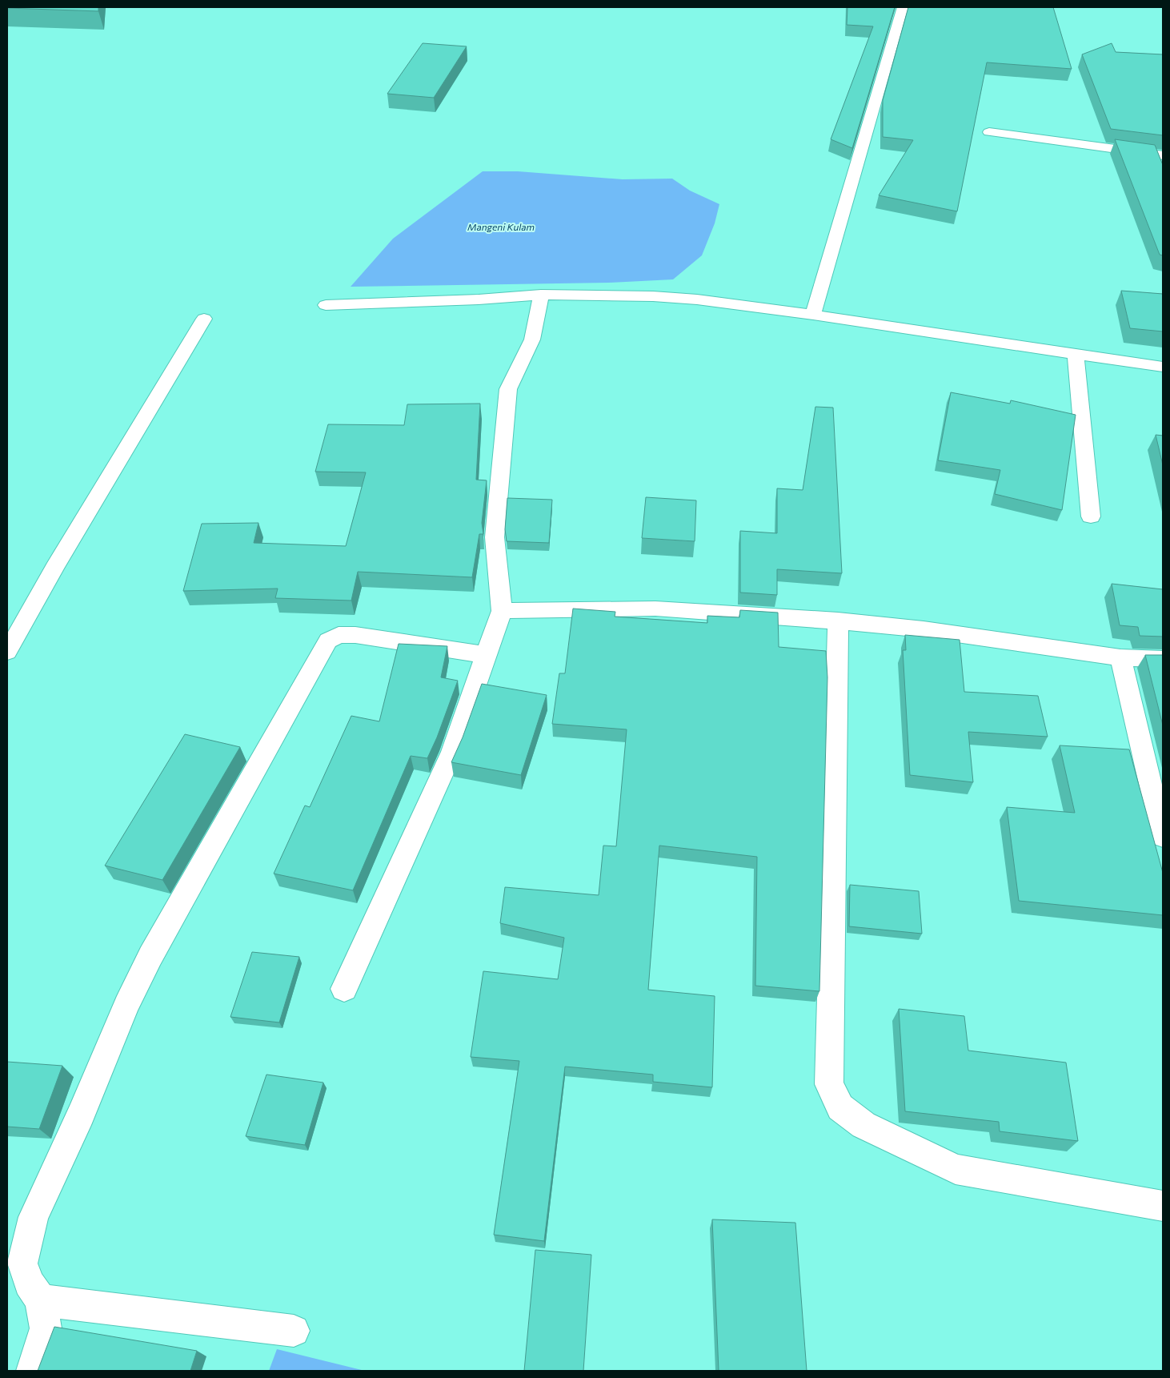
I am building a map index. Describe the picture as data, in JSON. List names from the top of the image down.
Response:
{
  "water": ["Mangeni Kulam"]
}
